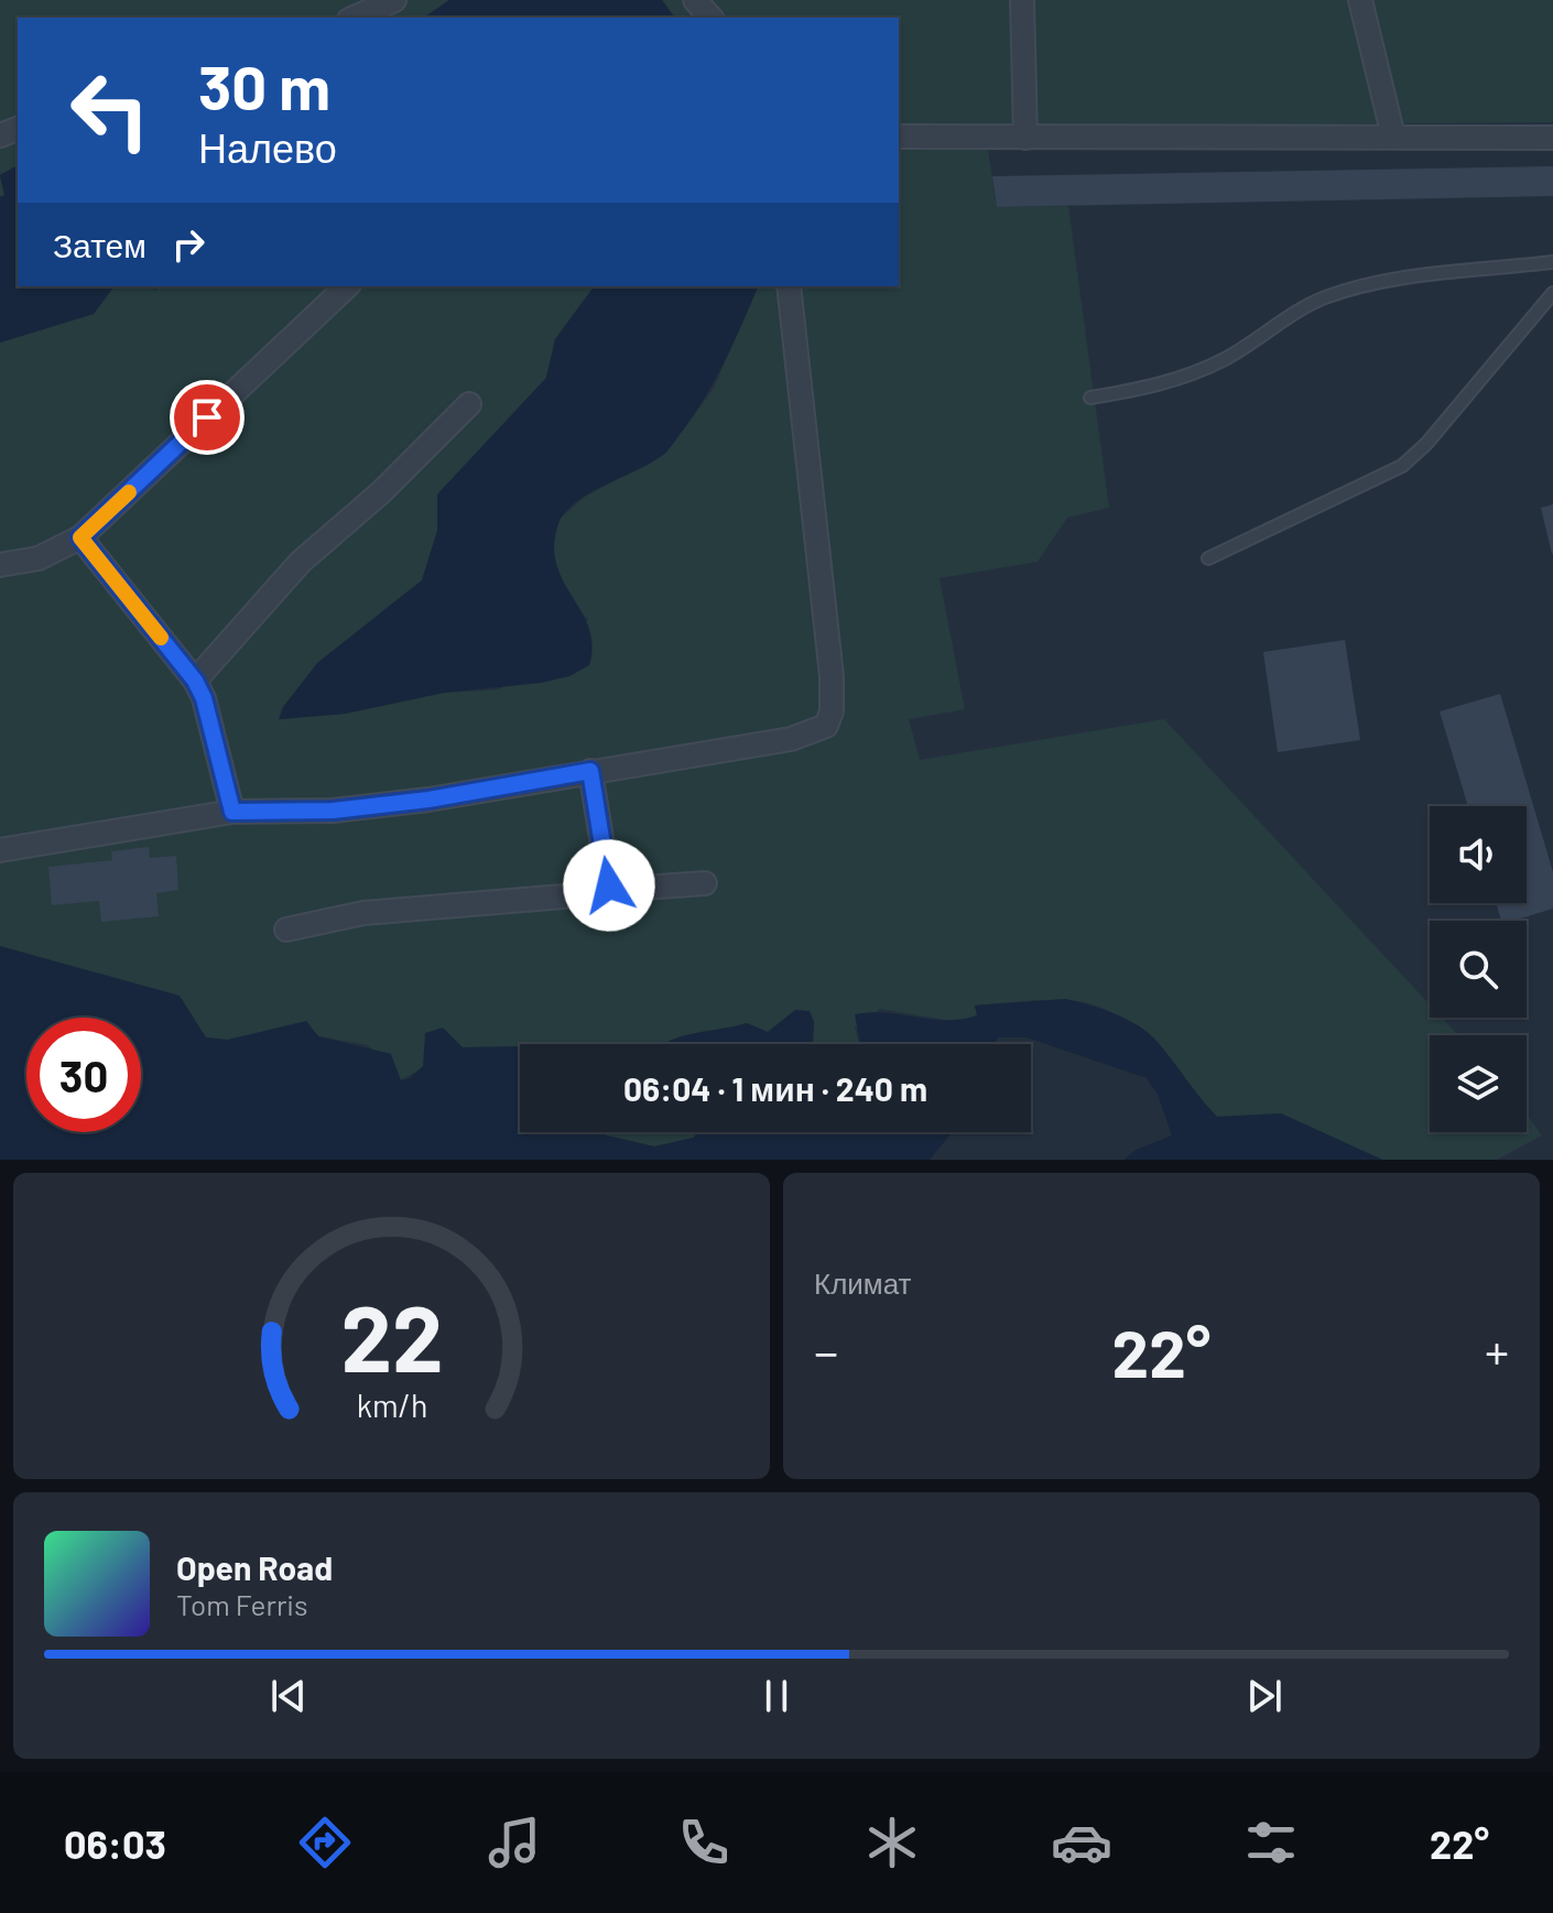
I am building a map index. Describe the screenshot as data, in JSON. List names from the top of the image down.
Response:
{
  "page": {
    "turn": ["30 m", "Налево"],
    "then": "Затем",
    "limit": "30",
    "trip": "06:04 · 1 мин · 240 m",
    "tile": "Климат",
    "heat": ["−", "22°", "+"],
    "song": ["Open Road", "Tom Ferris"],
    "tabs": ["06:03", "22°"],
    "gauge": ["22", "km/h"]
  }
}
